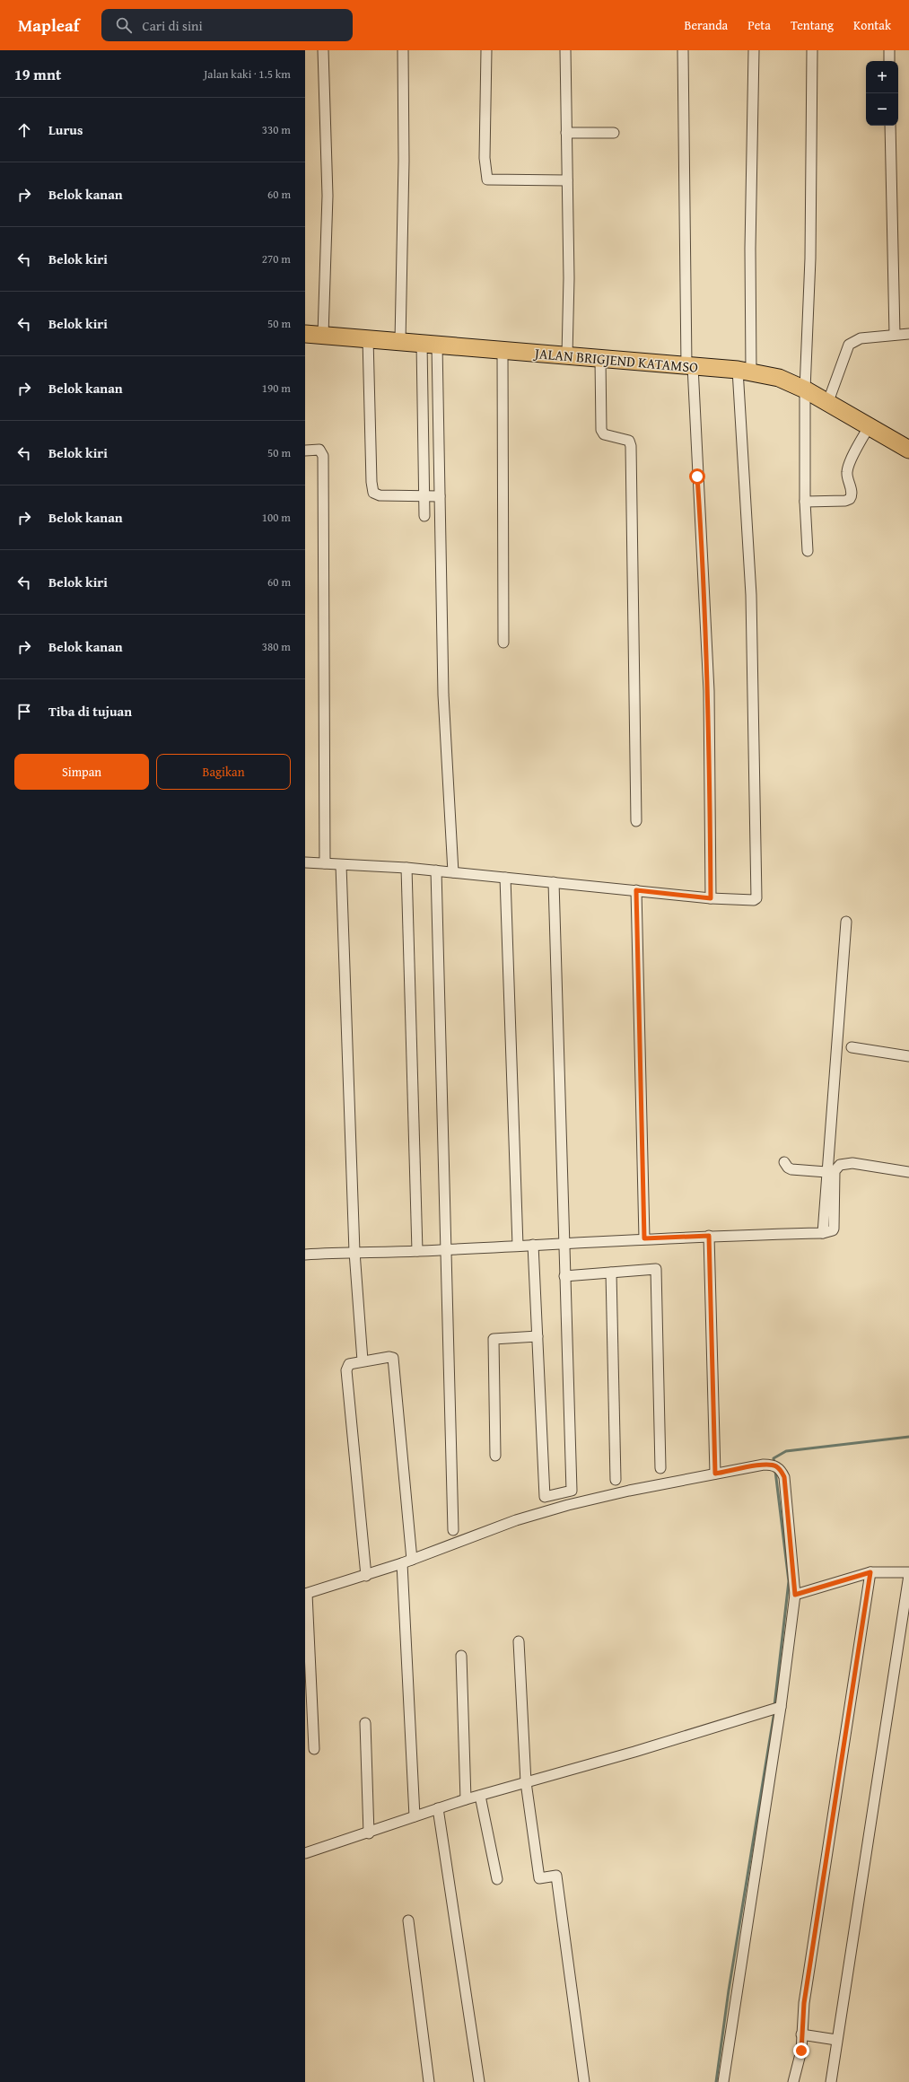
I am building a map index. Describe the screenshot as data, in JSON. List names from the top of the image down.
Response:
{
  "streets": {
    "highway": ["JALAN BRIGJEND KATAMSO"]
  },
  "page": {
    "header": "Mapleaf",
    "search": "Cari di sini",
    "nav": [
      "Beranda",
      "Peta",
      "Tentang",
      "Kontak"
    ],
    "heading": ["19 mnt", "Jalan kaki · 1.5 km"],
    "map_buttons": ["+", "−"],
    "list": [
      ["Lurus", "330 m"],
      ["Belok kanan", "60 m"],
      ["Belok kiri", "270 m"],
      ["Belok kiri", "50 m"],
      ["Belok kanan", "190 m"],
      ["Belok kiri", "50 m"],
      ["Belok kanan", "100 m"],
      ["Belok kiri", "60 m"],
      ["Belok kanan", "380 m"],
      "Tiba di tujuan"
    ],
    "buttons": ["Simpan", "Bagikan"]
  }
}
